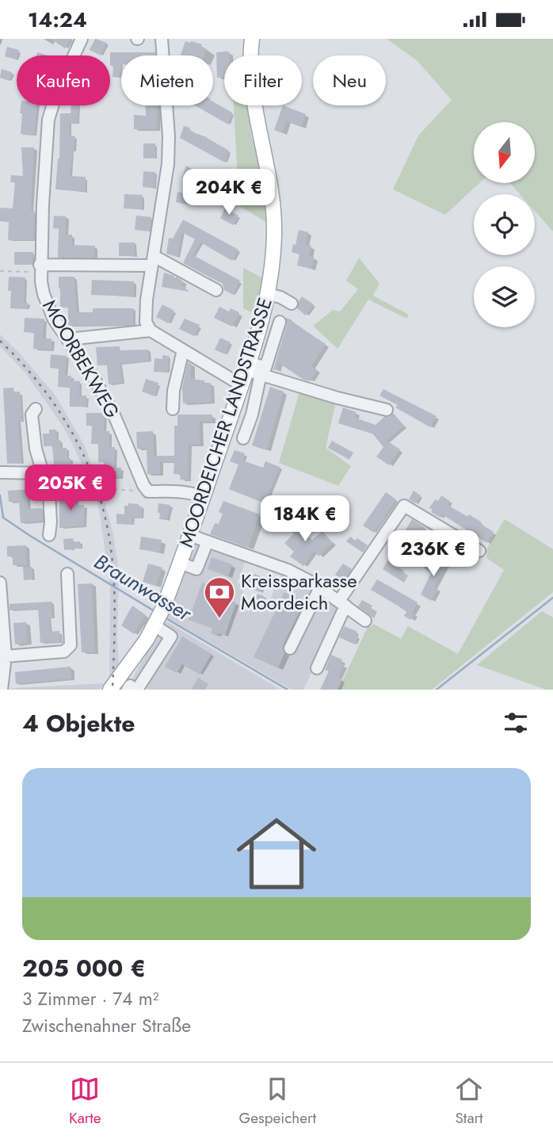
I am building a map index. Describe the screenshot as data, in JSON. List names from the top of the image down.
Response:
{
  "streets": {
    "main road": ["MOORDEICHER LANDSTRASSE"],
    "street": ["MOORBEKWEG"]
  },
  "water": ["Braunwasser"],
  "places": {
    "bank": ["Kreissparkasse Moordeich"]
  },
  "north": "bottom",
  "page": {
    "status": "14:24",
    "chip": [
      "Kaufen",
      "Mieten",
      "Filter",
      "Neu"
    ],
    "price": [
      "204K €",
      "205K €",
      "184K €",
      "236K €"
    ],
    "heading": "4 Objekte",
    "list": [
      {
        "name": "205 000 €",
        "note": "3 Zimmer · 74 m² · Zwischenahner Straße"
      }
    ],
    "tabs": ["Karte", "Gespeichert", "Start"]
  }
}
